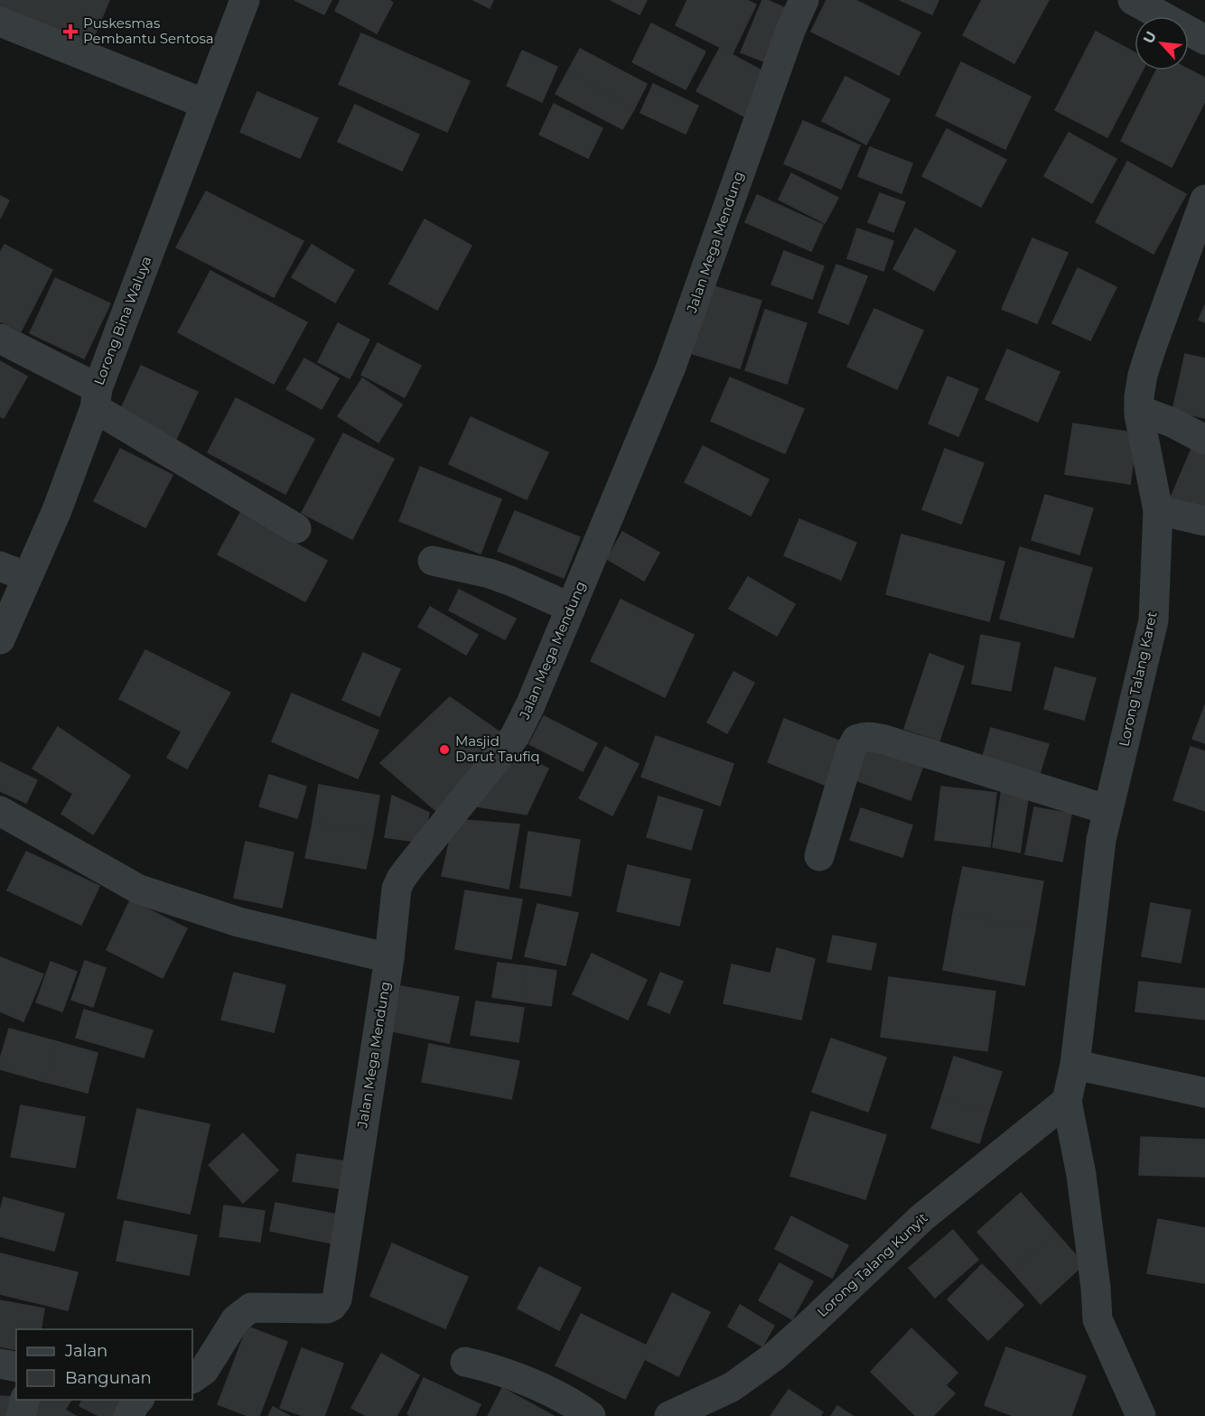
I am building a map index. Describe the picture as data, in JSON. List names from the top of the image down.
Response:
{
  "streets": {
    "street": [
      "Jalan Mega Mendung",
      "Lorong Bina Waluya",
      "Lorong Talang Karet",
      "Lorong Talang Kunyit"
    ]
  },
  "crossings": [
    ["Lorong Talang Karet", "Lorong Talang Kunyit"]
  ],
  "places": {
    "health": ["Puskesmas Pembantu Sentosa"],
    "other": ["Masjid Darut Taufiq"]
  },
  "legend": ["Jalan", "Bangunan"],
  "north": "top left"
}
